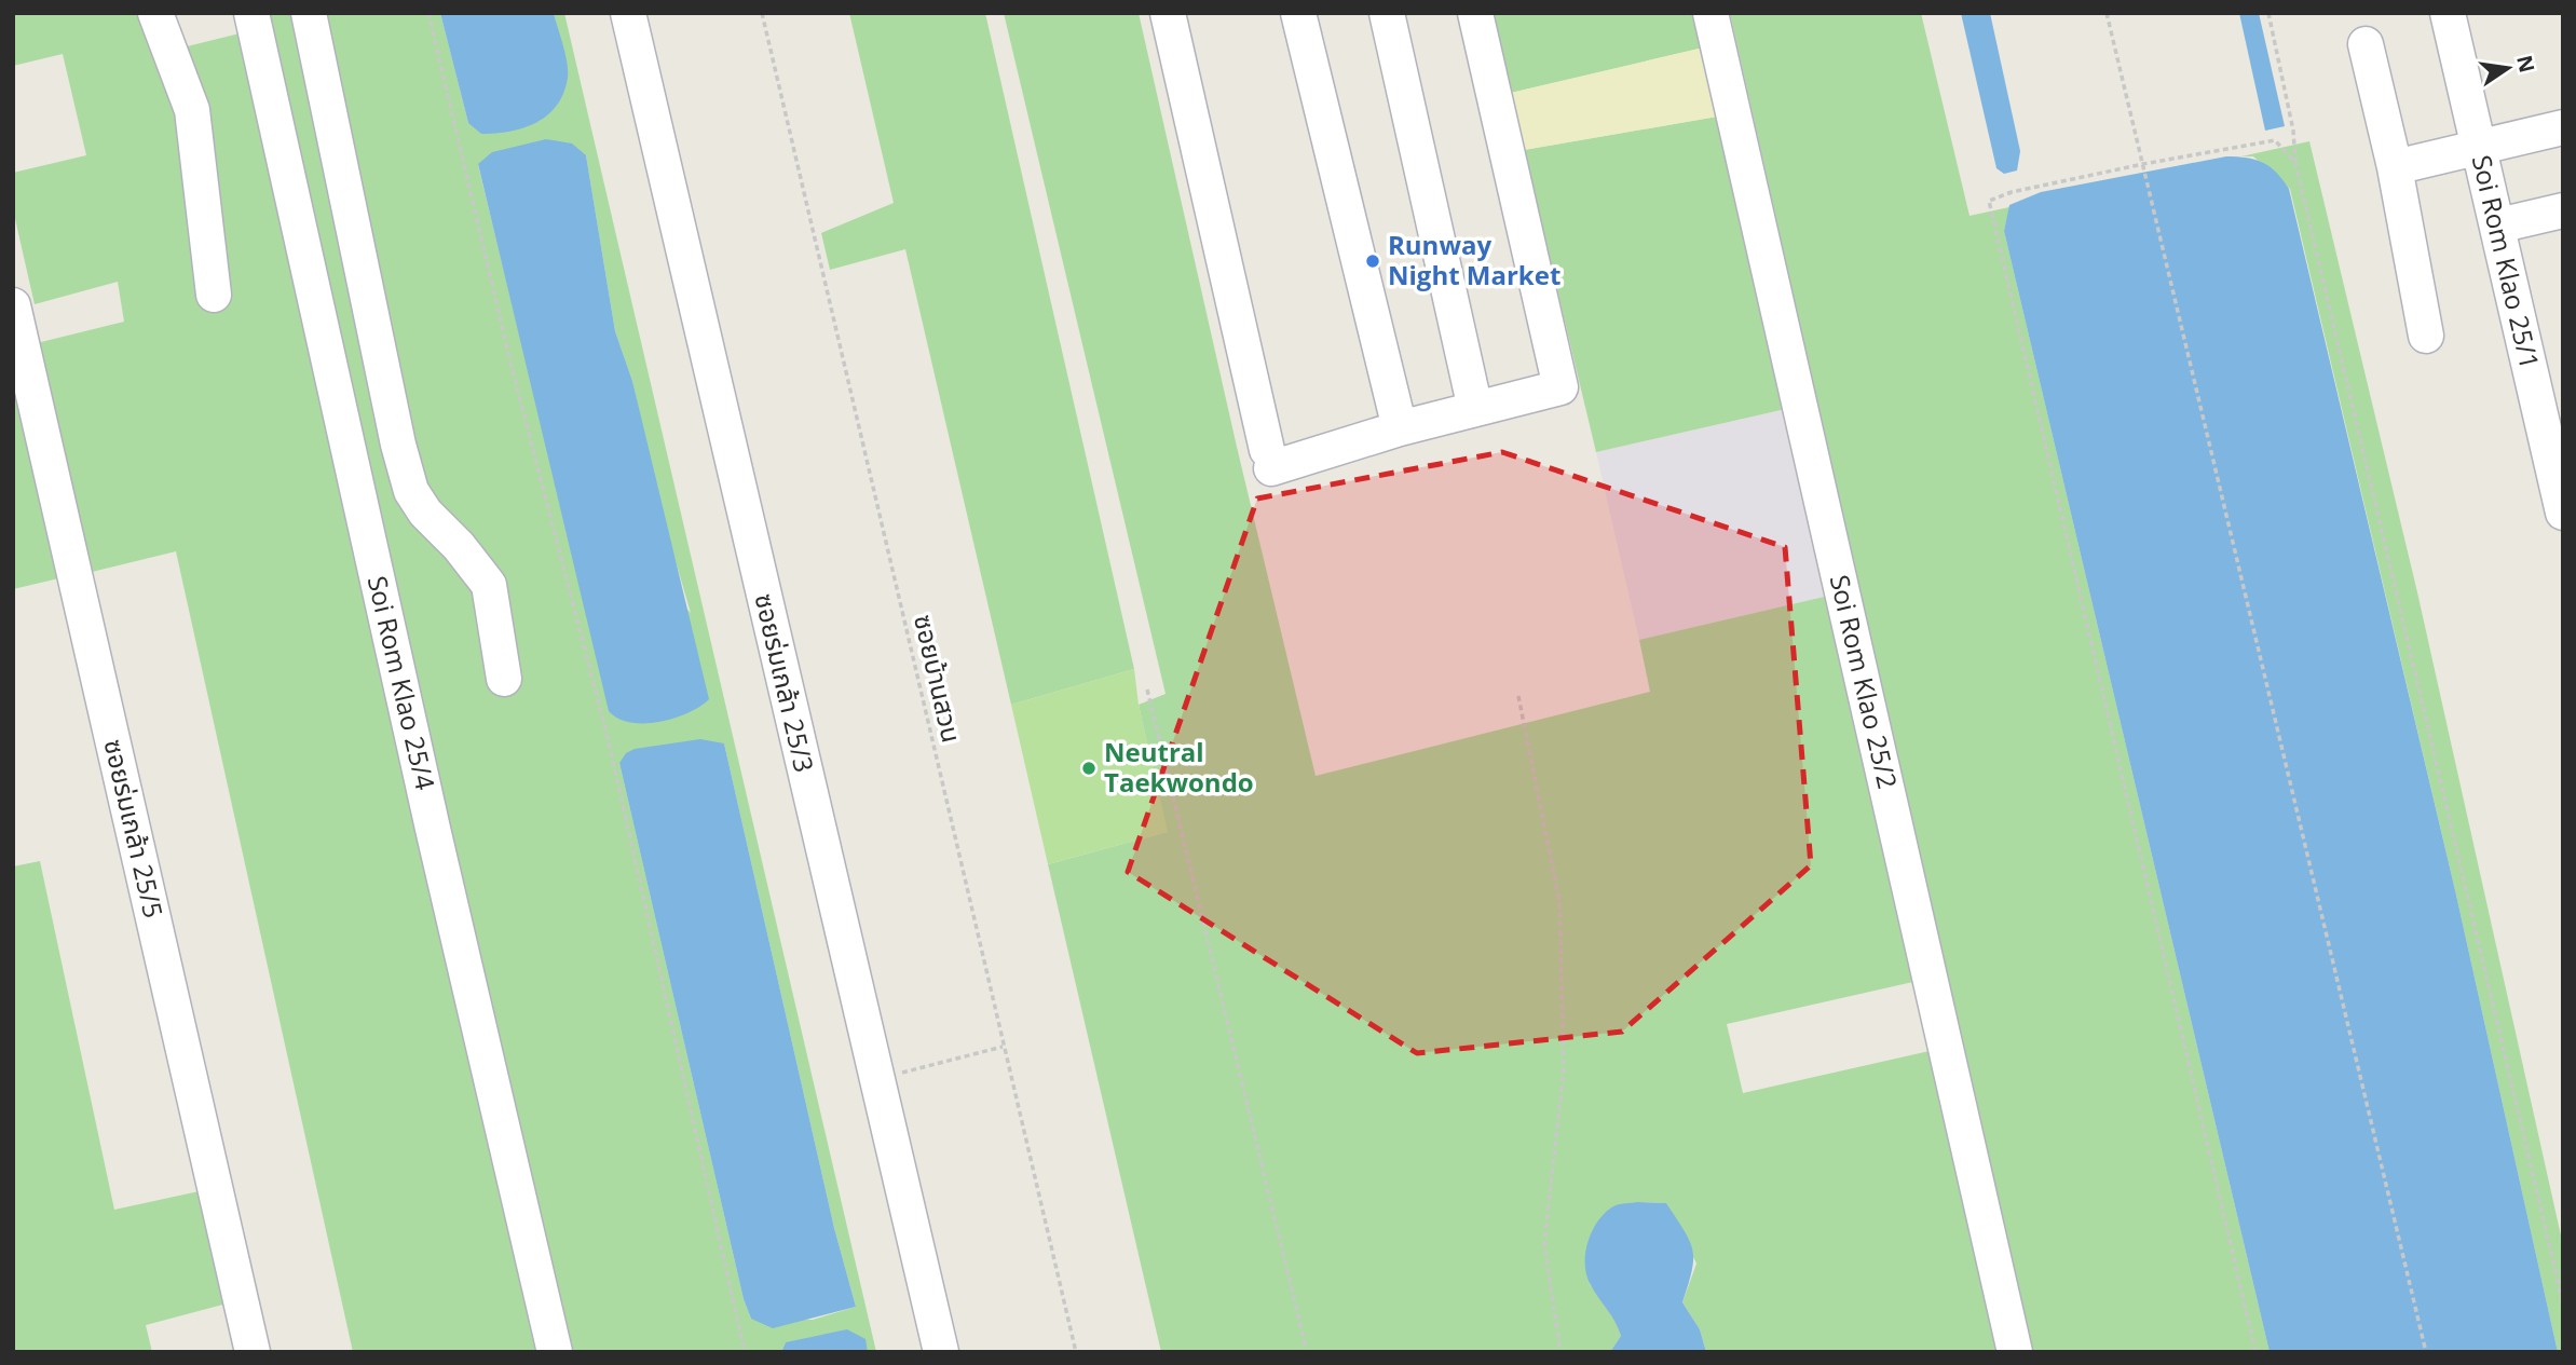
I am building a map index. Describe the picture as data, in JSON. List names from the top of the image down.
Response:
{
  "streets": {
    "street": [
      "Soi Rom Klao 25/1",
      "Soi Rom Klao 25/2",
      "Soi Rom Klao 25/4",
      "ซอยร่มเกล้า 25/3",
      "ซอยร่มเกล้า 25/5"
    ],
    "path": ["ซอยบ้านสวน"]
  },
  "places": ["Runway Night Market", "Neutral Taekwondo"],
  "north": "right"
}
